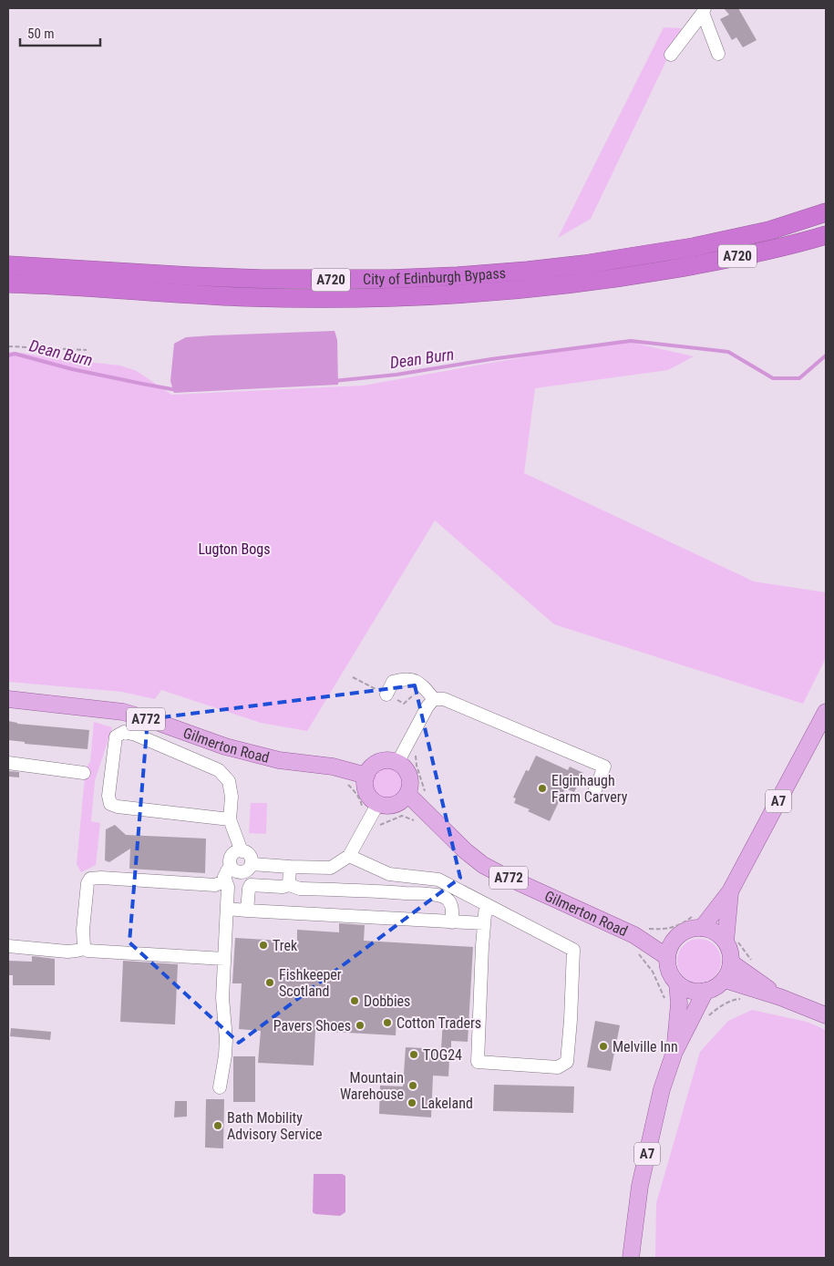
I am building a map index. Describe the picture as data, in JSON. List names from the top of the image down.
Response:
{
  "streets": {
    "highway": ["A720", "City of Edinburgh Bypass"],
    "main road": ["A772", "Gilmerton Road", "A7"]
  },
  "crossings": [
    ["Gilmerton Road", "A7"]
  ],
  "water": ["Dean Burn"],
  "parks": ["Lugton Bogs"],
  "places": [
    "Elginhaugh Farm Carvery",
    "Trek",
    "Fishkeeper Scotland",
    "Dobbies",
    "Cotton Traders",
    "Pavers Shoes",
    "Melville Inn",
    "TOG24",
    "Mountain Warehouse",
    "Lakeland",
    "Bath Mobility Advisory Service"
  ],
  "scale_bar": "50 m"
}
